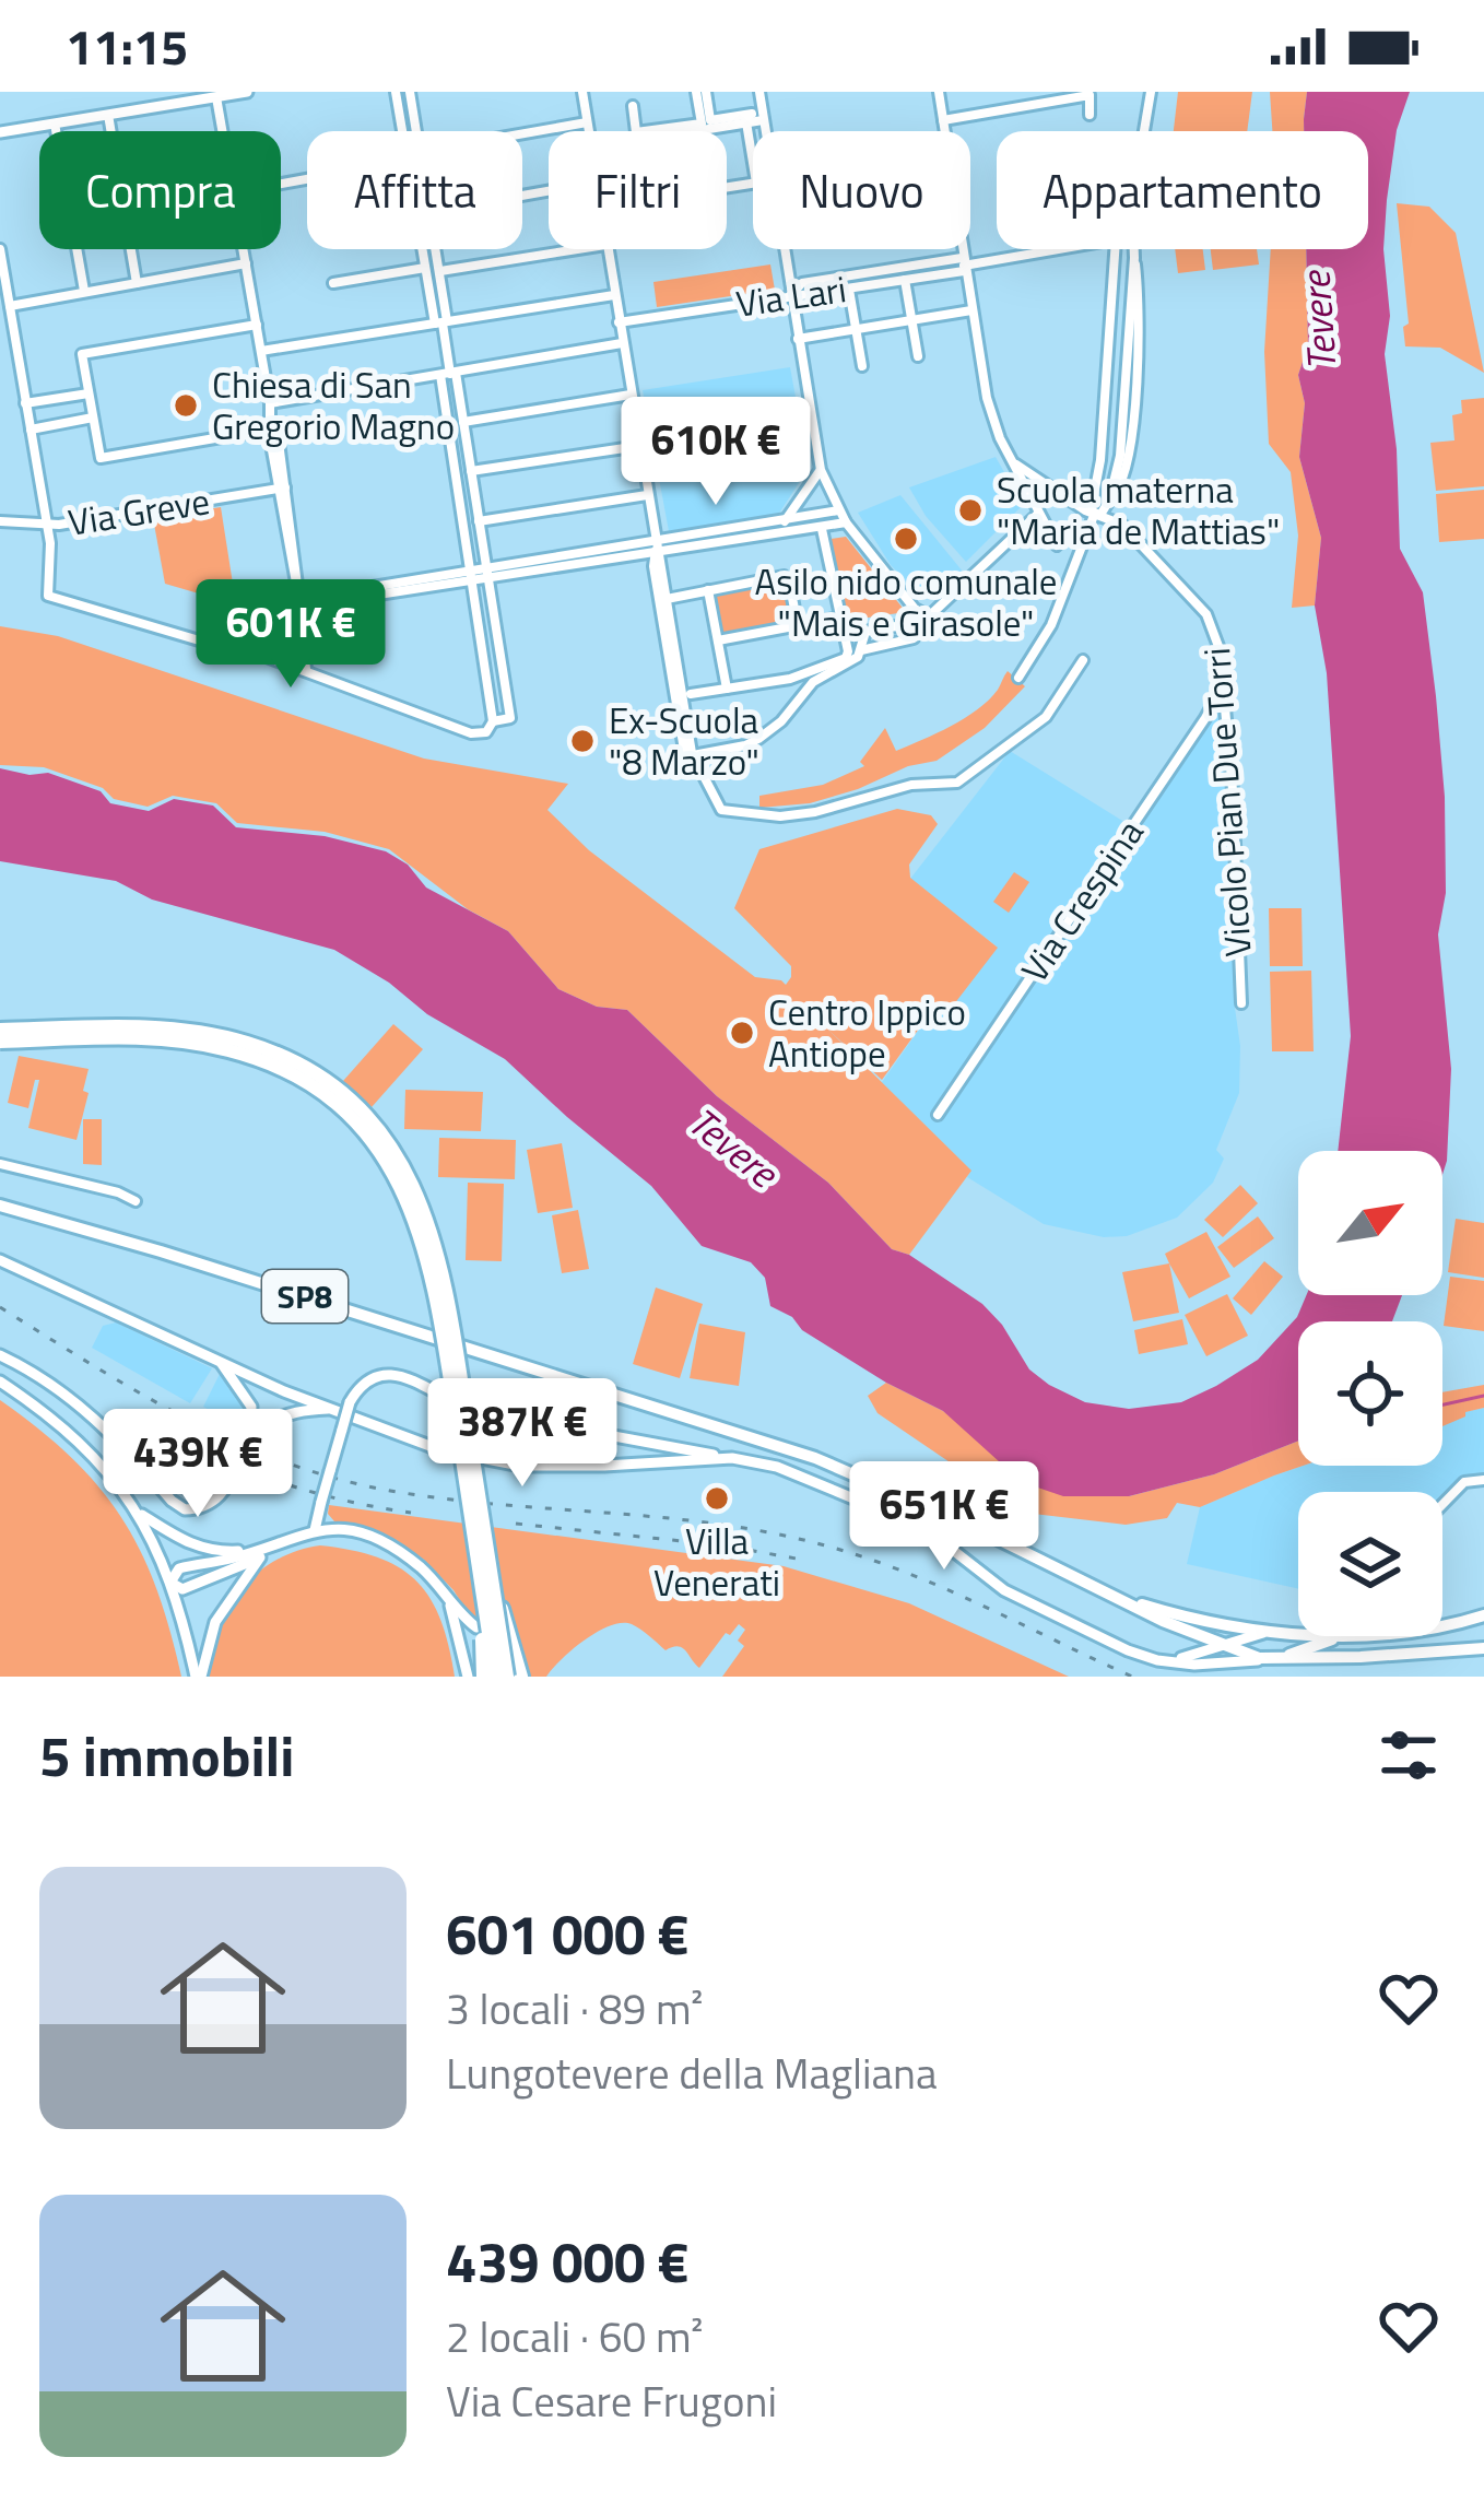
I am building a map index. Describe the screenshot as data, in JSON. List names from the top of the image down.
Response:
{
  "streets": {
    "main road": ["SP8"],
    "street": [
      "Via Lari",
      "Via Greve",
      "Vicolo Pian Due Torri",
      "Via Crespina"
    ]
  },
  "crossings": [
    ["Vicolo Pian Due Torri", "Via Crespina"]
  ],
  "water": ["Tevere"],
  "places": [
    "Chiesa di San Gregorio Magno",
    "Scuola materna \"Maria de Mattias\"",
    "Asilo nido comunale \"Mais e Girasole\"",
    "Ex-Scuola \"8 Marzo\"",
    "Centro Ippico Antiope",
    "Villa Venerati"
  ],
  "north": "top right",
  "page": {
    "status": "11:15",
    "chip": [
      "Compra",
      "Affitta",
      "Filtri",
      "Nuovo",
      "Appartamento"
    ],
    "price": [
      "610K €",
      "601K €",
      "387K €",
      "439K €",
      "651K €"
    ],
    "heading": "5 immobili",
    "list": [
      {
        "name": "601 000 €",
        "note": "3 locali · 89 m² · Lungotevere della Magliana"
      },
      {
        "name": "439 000 €",
        "note": "2 locali · 60 m² · Via Cesare Frugoni"
      }
    ]
  }
}
